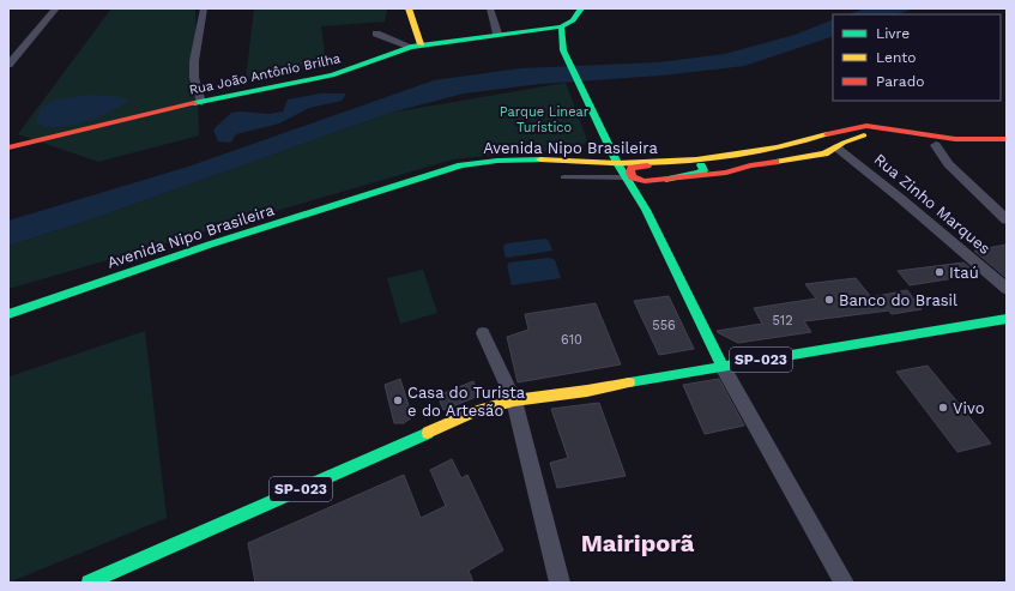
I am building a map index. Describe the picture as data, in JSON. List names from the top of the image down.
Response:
{
  "streets": {
    "street": [
      "Rua João Antônio Brilha",
      "Avenida Nipo Brasileira",
      "Rua Zinho Marques",
      "SP-023"
    ]
  },
  "districts": ["Mairiporã"],
  "parks": ["Parque Linear Turístico"],
  "places": [
    "Itaú",
    "Banco do Brasil",
    "Casa do Turista e do Artesão",
    "Vivo"
  ],
  "house_numbers": ["512", "556", "610"],
  "legend": ["Livre", "Lento", "Parado"]
}
